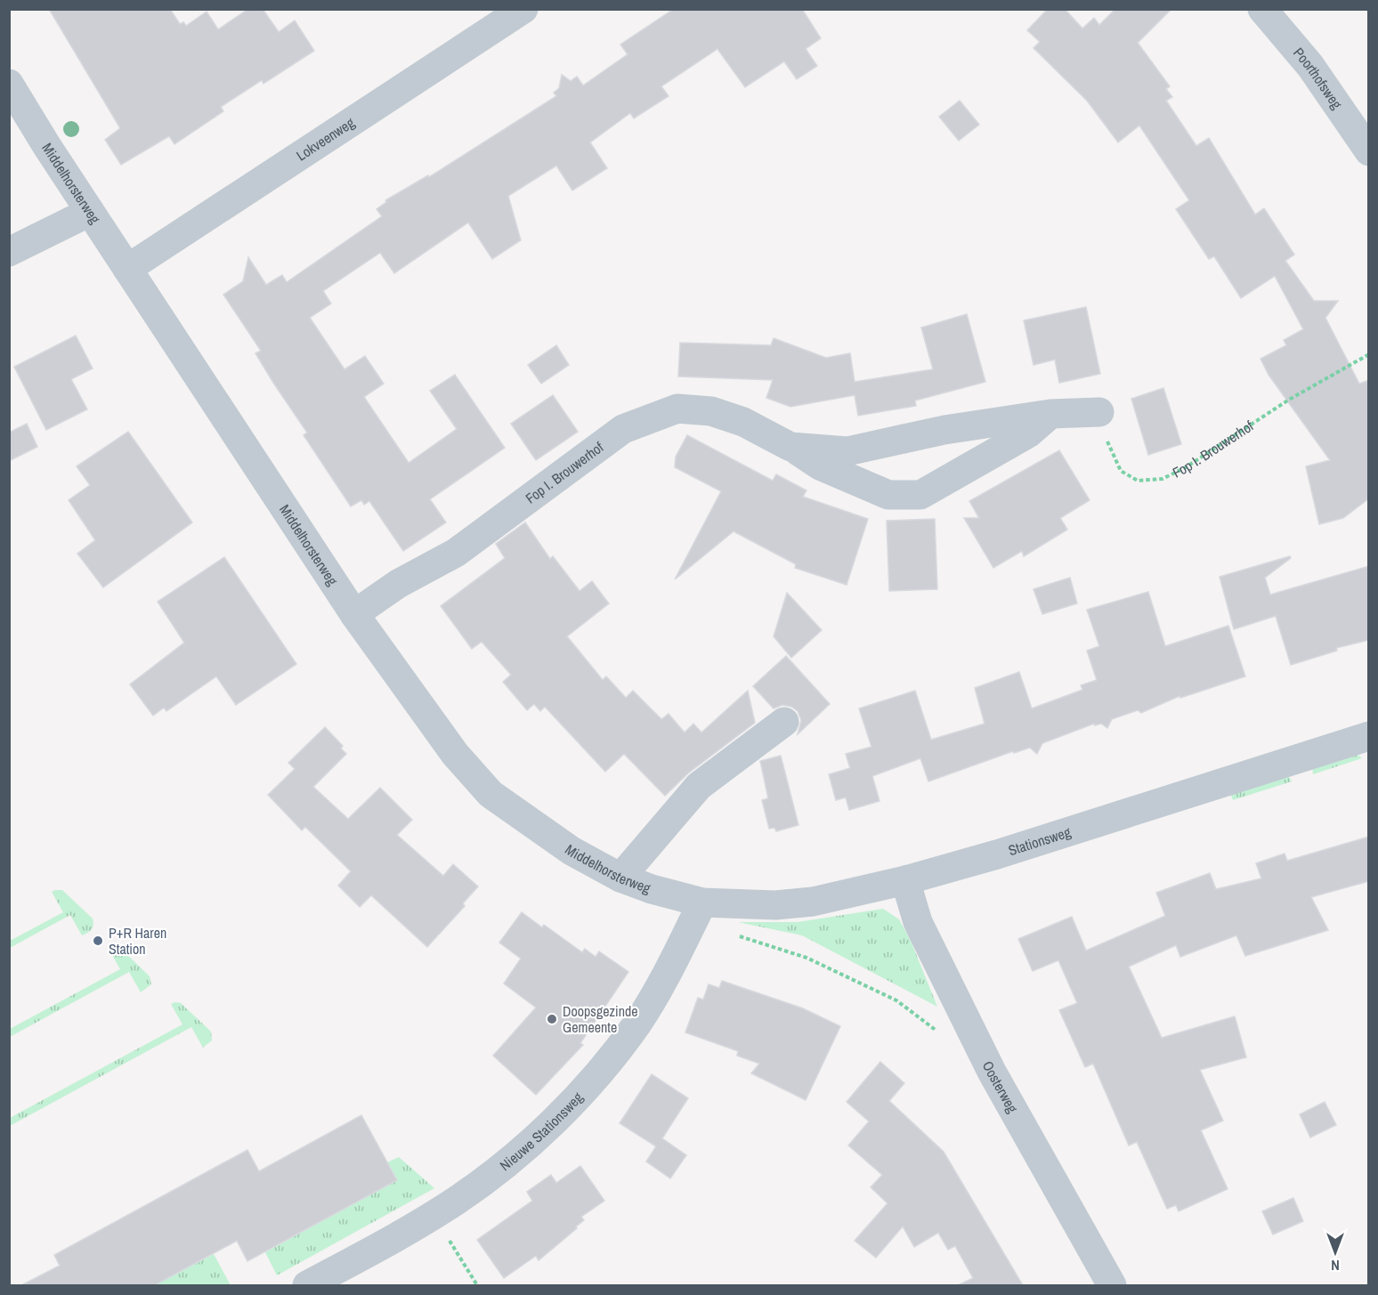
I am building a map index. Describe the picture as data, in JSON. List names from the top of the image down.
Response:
{
  "streets": {
    "street": [
      "Poorthofsweg",
      "Lokveenweg",
      "Middelhorsterweg",
      "Fop I. Brouwerhof",
      "Stationsweg",
      "Oosterweg",
      "Nieuwe Stationsweg"
    ]
  },
  "crossings": [
    ["Lokveenweg", "Middelhorsterweg"],
    ["Middelhorsterweg", "Fop I. Brouwerhof"],
    ["Middelhorsterweg", "Stationsweg"],
    ["Middelhorsterweg", "Nieuwe Stationsweg"],
    ["Stationsweg", "Oosterweg"],
    ["Stationsweg", "Nieuwe Stationsweg"]
  ],
  "places": ["P+R Haren Station", "Doopsgezinde Gemeente"],
  "north": "bottom"
}
